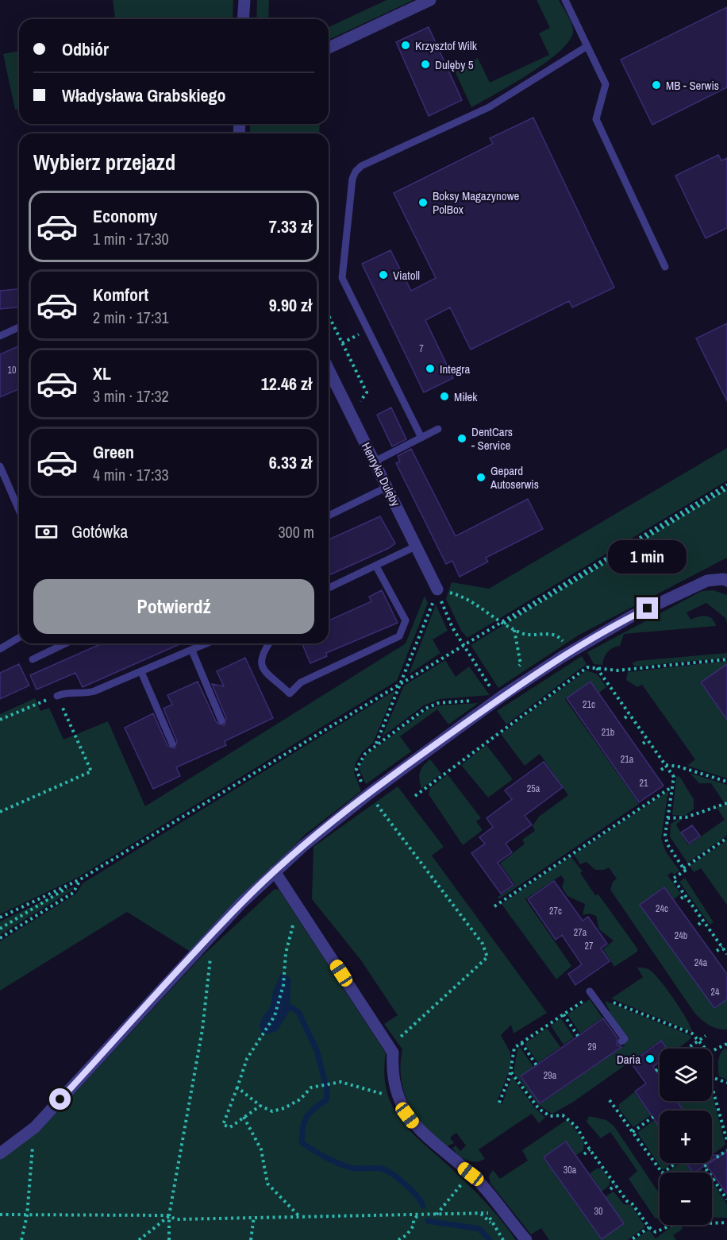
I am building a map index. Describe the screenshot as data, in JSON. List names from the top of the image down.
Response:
{
  "streets": {
    "street": ["Henryka Dulęby"]
  },
  "places": [
    "Krzysztof Wilk",
    "Dulęby 5",
    "MB - Serwis",
    "Boksy Magazynowe PolBox",
    "Viatoll",
    "Integra",
    "Miłek",
    "DentCars - Service",
    "Gepard Autoserwis",
    "Daria"
  ],
  "house_numbers": [
    "7",
    "10",
    "21c",
    "21b",
    "21a",
    "21",
    "25a",
    "24c",
    "27c",
    "27a",
    "24b",
    "27",
    "24a",
    "24",
    "29",
    "29a",
    "30a",
    "30"
  ],
  "page": {
    "banner": ["Odbiór", "Władysława Grabskiego"],
    "heading": "Wybierz przejazd",
    "list": [
      {
        "name": "Economy",
        "note": "1 min · 17:30",
        "value": "7.33 zł"
      },
      {
        "name": "Komfort",
        "note": "2 min · 17:31",
        "value": "9.90 zł"
      },
      {
        "name": "XL",
        "note": "3 min · 17:32",
        "value": "12.46 zł"
      },
      {
        "name": "Green",
        "note": "4 min · 17:33",
        "value": "6.33 zł"
      }
    ],
    "pay": ["Gotówka", "300 m"],
    "bubble": "1 min",
    "buttons": "Potwierdź",
    "map_buttons": ["+", "−"]
  }
}
